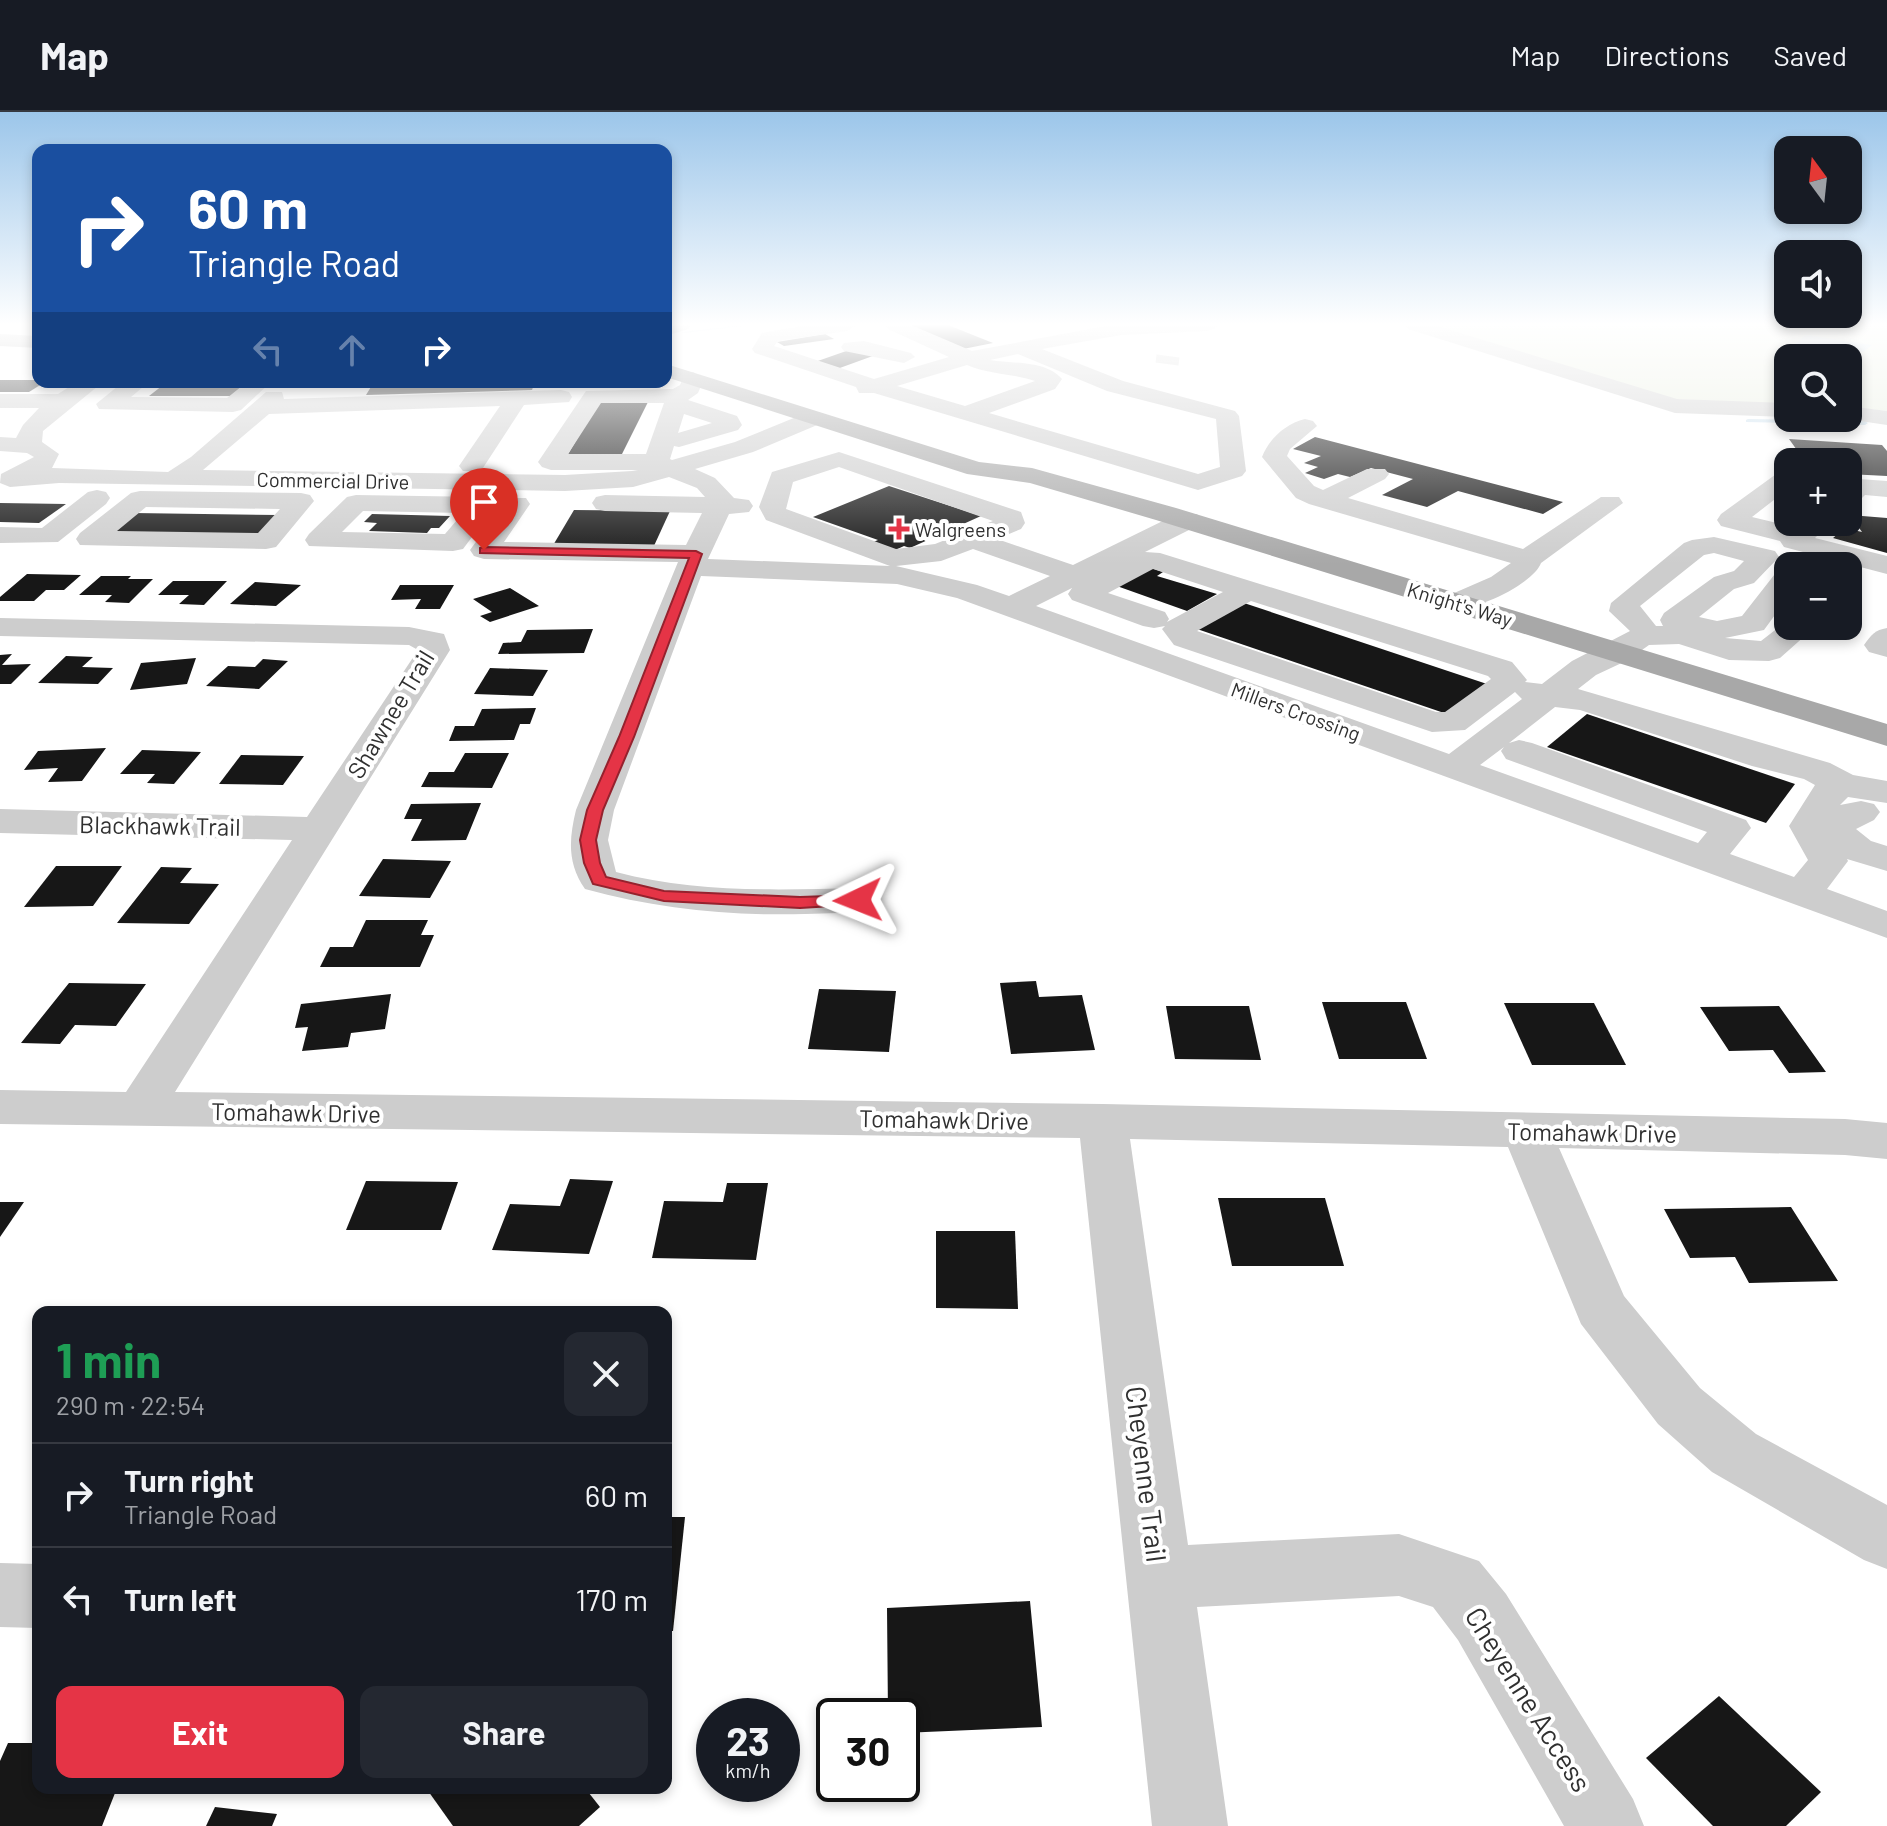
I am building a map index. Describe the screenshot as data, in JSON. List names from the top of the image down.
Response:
{
  "streets": {
    "main road": ["Knight's Way"],
    "street": [
      "Commercial Drive",
      "Millers Crossing",
      "Shawnee Trail",
      "Blackhawk Trail",
      "Tomahawk Drive",
      "Cheyenne Trail",
      "Cheyenne Access"
    ]
  },
  "crossings": [
    ["Commercial Drive", "Millers Crossing"],
    ["Shawnee Trail", "Blackhawk Trail"],
    ["Shawnee Trail", "Tomahawk Drive"],
    ["Tomahawk Drive", "Cheyenne Trail"],
    ["Cheyenne Trail", "Cheyenne Access"]
  ],
  "places": {
    "health": ["Walgreens"]
  },
  "north": "top",
  "page": {
    "header": "Map",
    "nav": ["Map", "Directions", "Saved"],
    "map_buttons": ["+", "−"],
    "turn": ["60 m", "Triangle Road"],
    "heading": ["1 min", "290 m · 22:54"],
    "list": [
      {
        "name": "Turn right",
        "note": "Triangle Road",
        "value": "60 m"
      },
      {
        "name": "Turn left",
        "value": "170 m"
      }
    ],
    "buttons": ["Exit", "Share"],
    "speed": "23 km/h",
    "limit": "30"
  }
}
